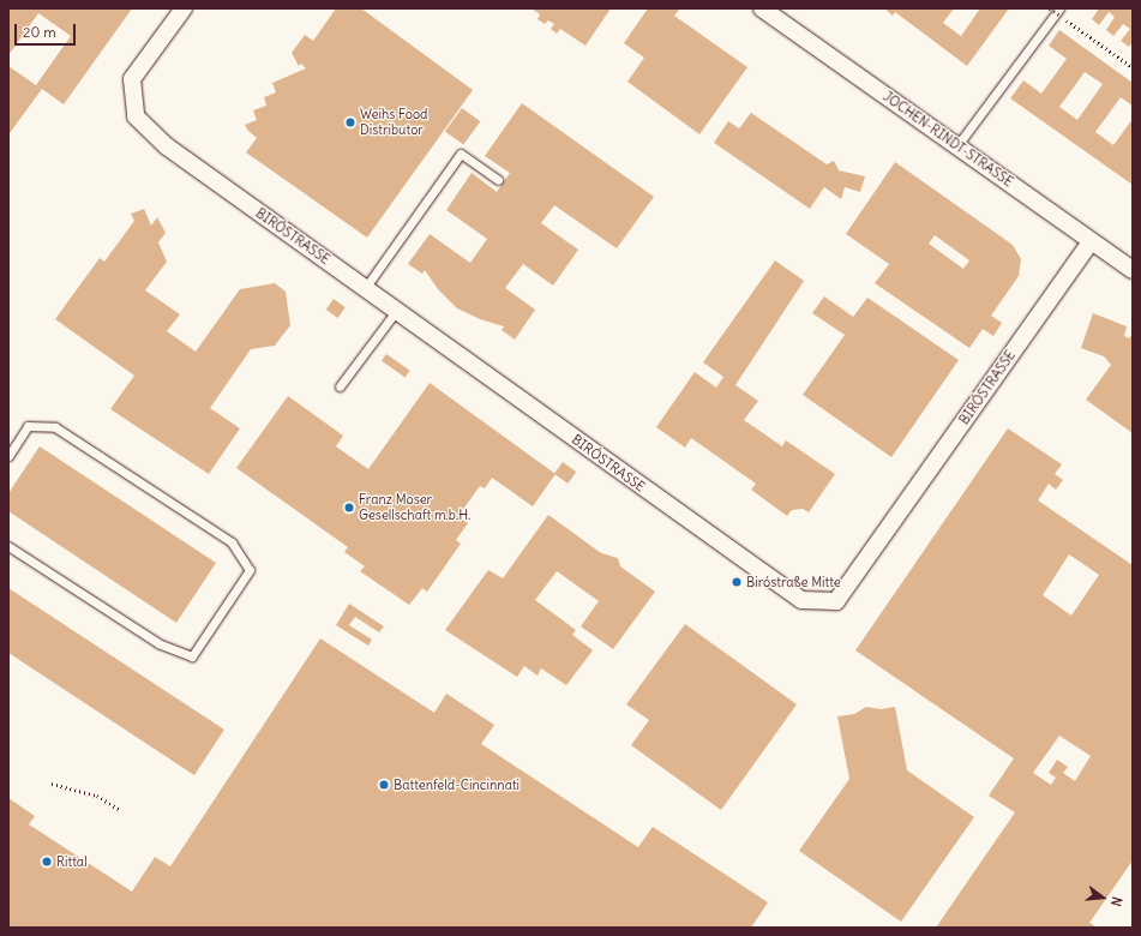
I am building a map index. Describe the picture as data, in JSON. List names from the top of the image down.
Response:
{
  "streets": {
    "street": ["JOCHEN-RINDT-STRASSE", "BIRÓSTRASSE"]
  },
  "crossings": [
    ["JOCHEN-RINDT-STRASSE", "BIRÓSTRASSE"]
  ],
  "places": [
    "Weihs Food Distributor",
    "Franz Moser Gesellschaft m.b.H.",
    "Biróstraße Mitte",
    "Battenfeld-Cincinnati",
    "Rittal"
  ],
  "scale_bar": "20 m",
  "north": "right"
}
